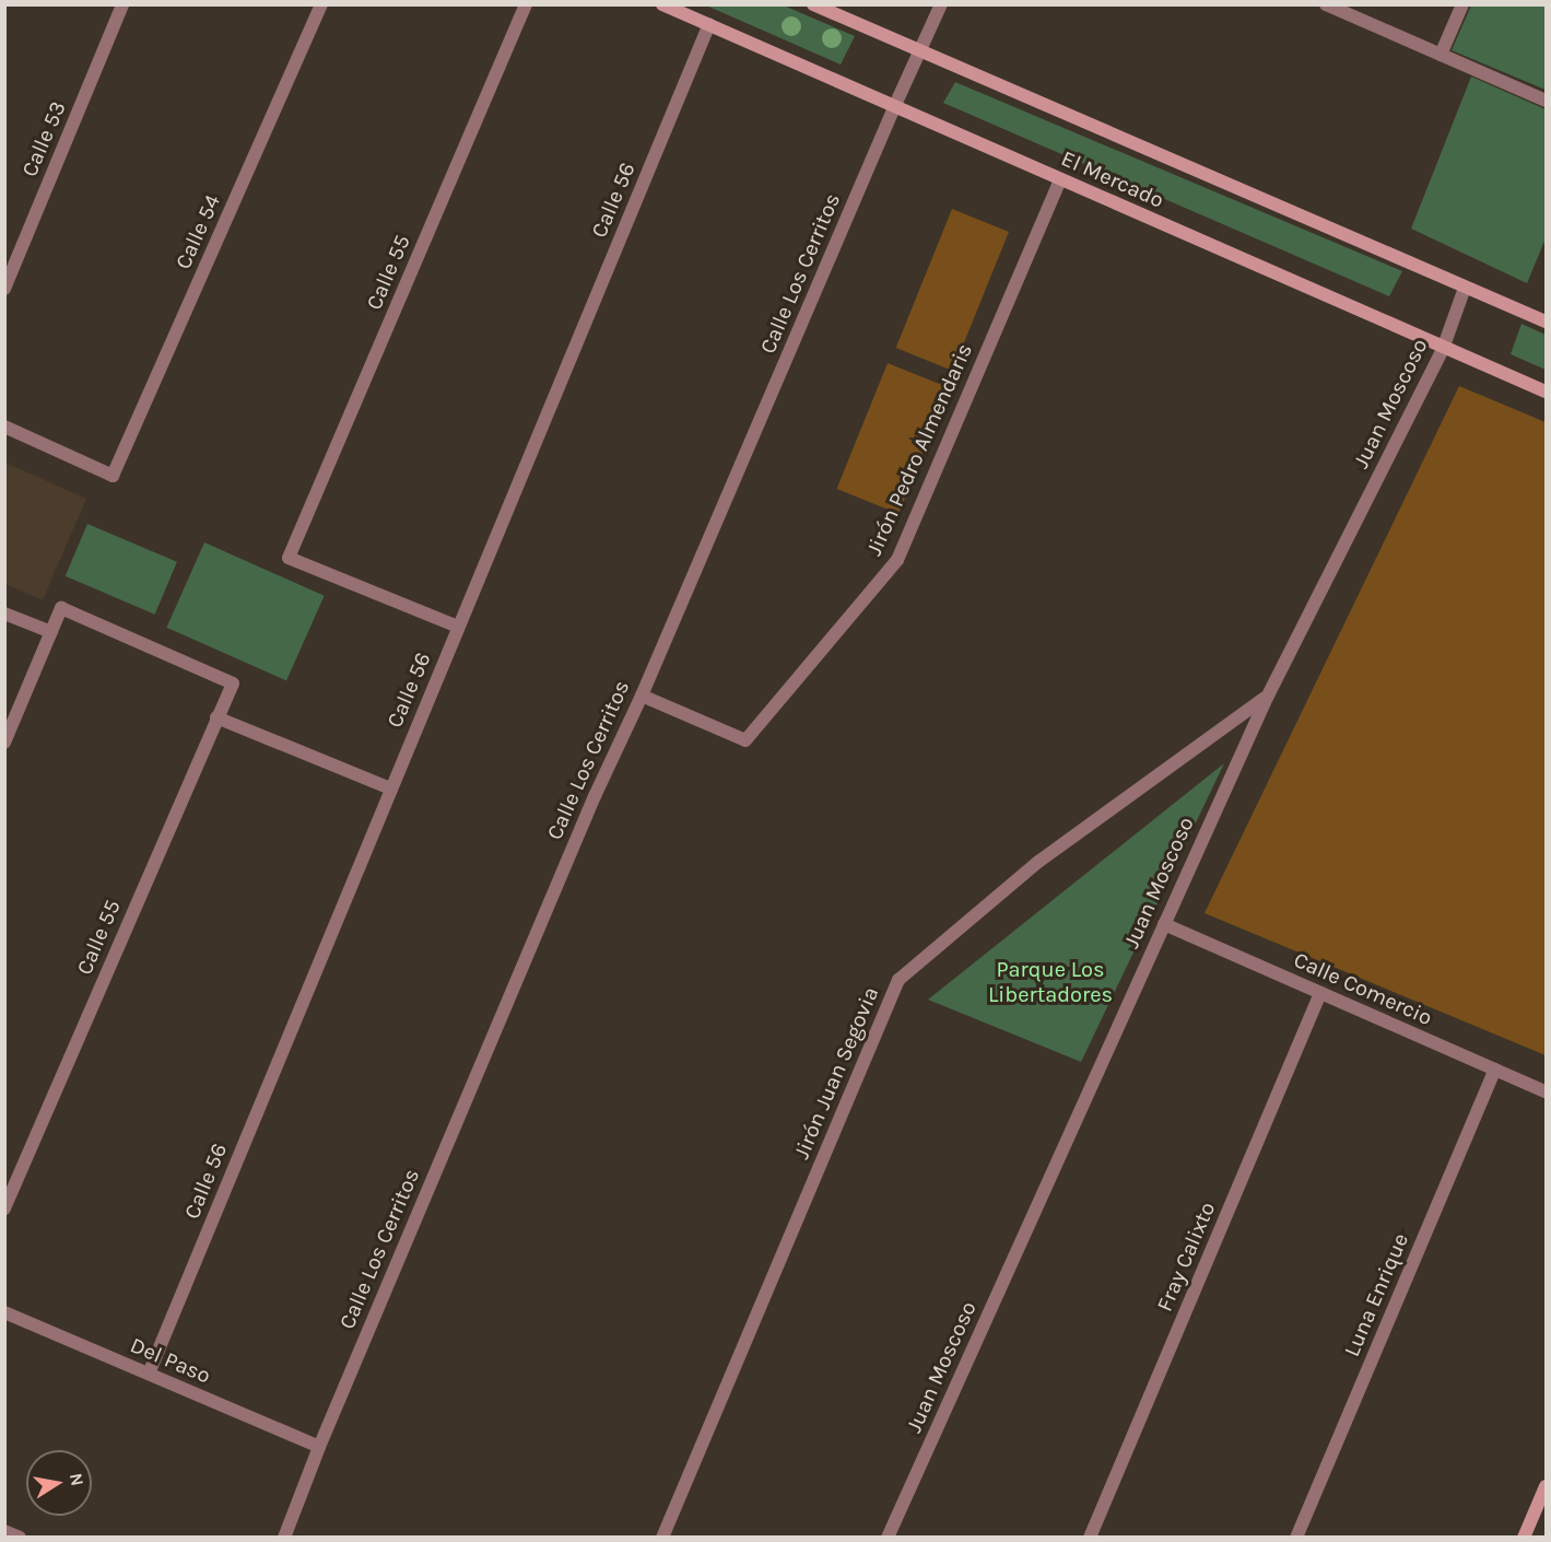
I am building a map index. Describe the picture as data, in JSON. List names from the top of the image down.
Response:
{
  "streets": {
    "main road": ["El Mercado"],
    "street": [
      "Calle 53",
      "Calle 56",
      "Calle 54",
      "Calle 55",
      "Calle Los Cerritos",
      "Juan Moscoso",
      "Jirón Pedro Almendaris",
      "Calle Comercio",
      "Jirón Juan Segovia",
      "Fray Calixto",
      "Luna Enrique",
      "Del Paso"
    ]
  },
  "crossings": [
    ["El Mercado", "Calle 56"],
    ["El Mercado", "Calle Los Cerritos"],
    ["El Mercado", "Juan Moscoso"],
    ["El Mercado", "Jirón Pedro Almendaris"],
    ["Calle 56", "Calle 55"],
    ["Calle 56", "Del Paso"],
    ["Calle Los Cerritos", "Jirón Pedro Almendaris"],
    ["Calle Los Cerritos", "Del Paso"],
    ["Juan Moscoso", "Calle Comercio"],
    ["Juan Moscoso", "Jirón Juan Segovia"],
    ["Calle Comercio", "Fray Calixto"],
    ["Calle Comercio", "Luna Enrique"]
  ],
  "parks": ["Parque Los Libertadores"],
  "north": "right"
}
